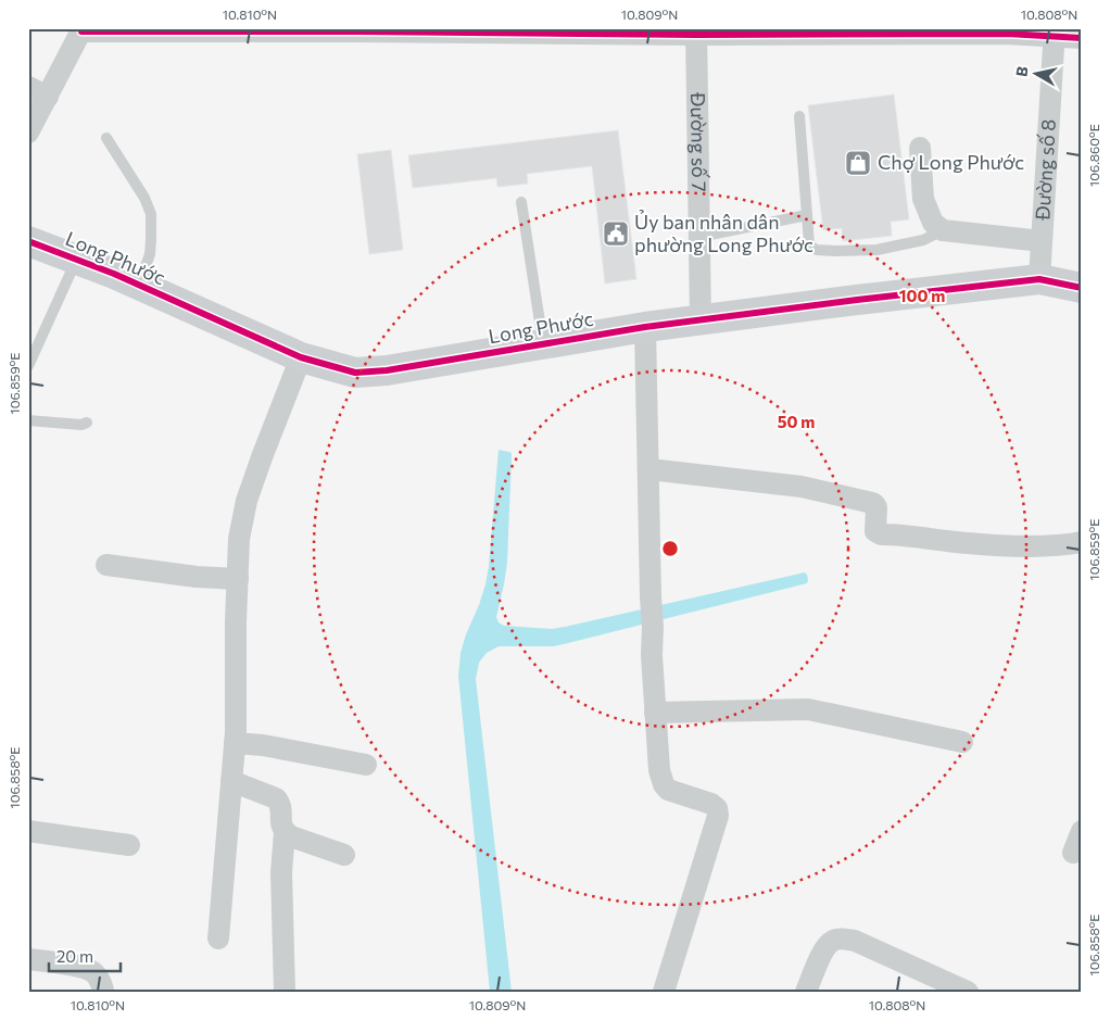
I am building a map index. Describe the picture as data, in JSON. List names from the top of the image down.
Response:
{
  "streets": {
    "street": ["Đường số 7", "Đường số 8", "Long Phước"]
  },
  "crossings": [
    ["Đường số 7", "Long Phước"],
    ["Đường số 8", "Long Phước"]
  ],
  "places": {
    "shop": ["Chợ Long Phước"],
    "public building": ["Ủy ban nhân dân phường Long Phước"]
  },
  "scale_bar": "20 m",
  "north": "left",
  "coordinates": [
    "10.810°N",
    "10.809°N",
    "10.808°N",
    "106.860°E",
    "106.859°E",
    "106.858°E"
  ],
  "rings": ["100 m", "50 m"]
}
